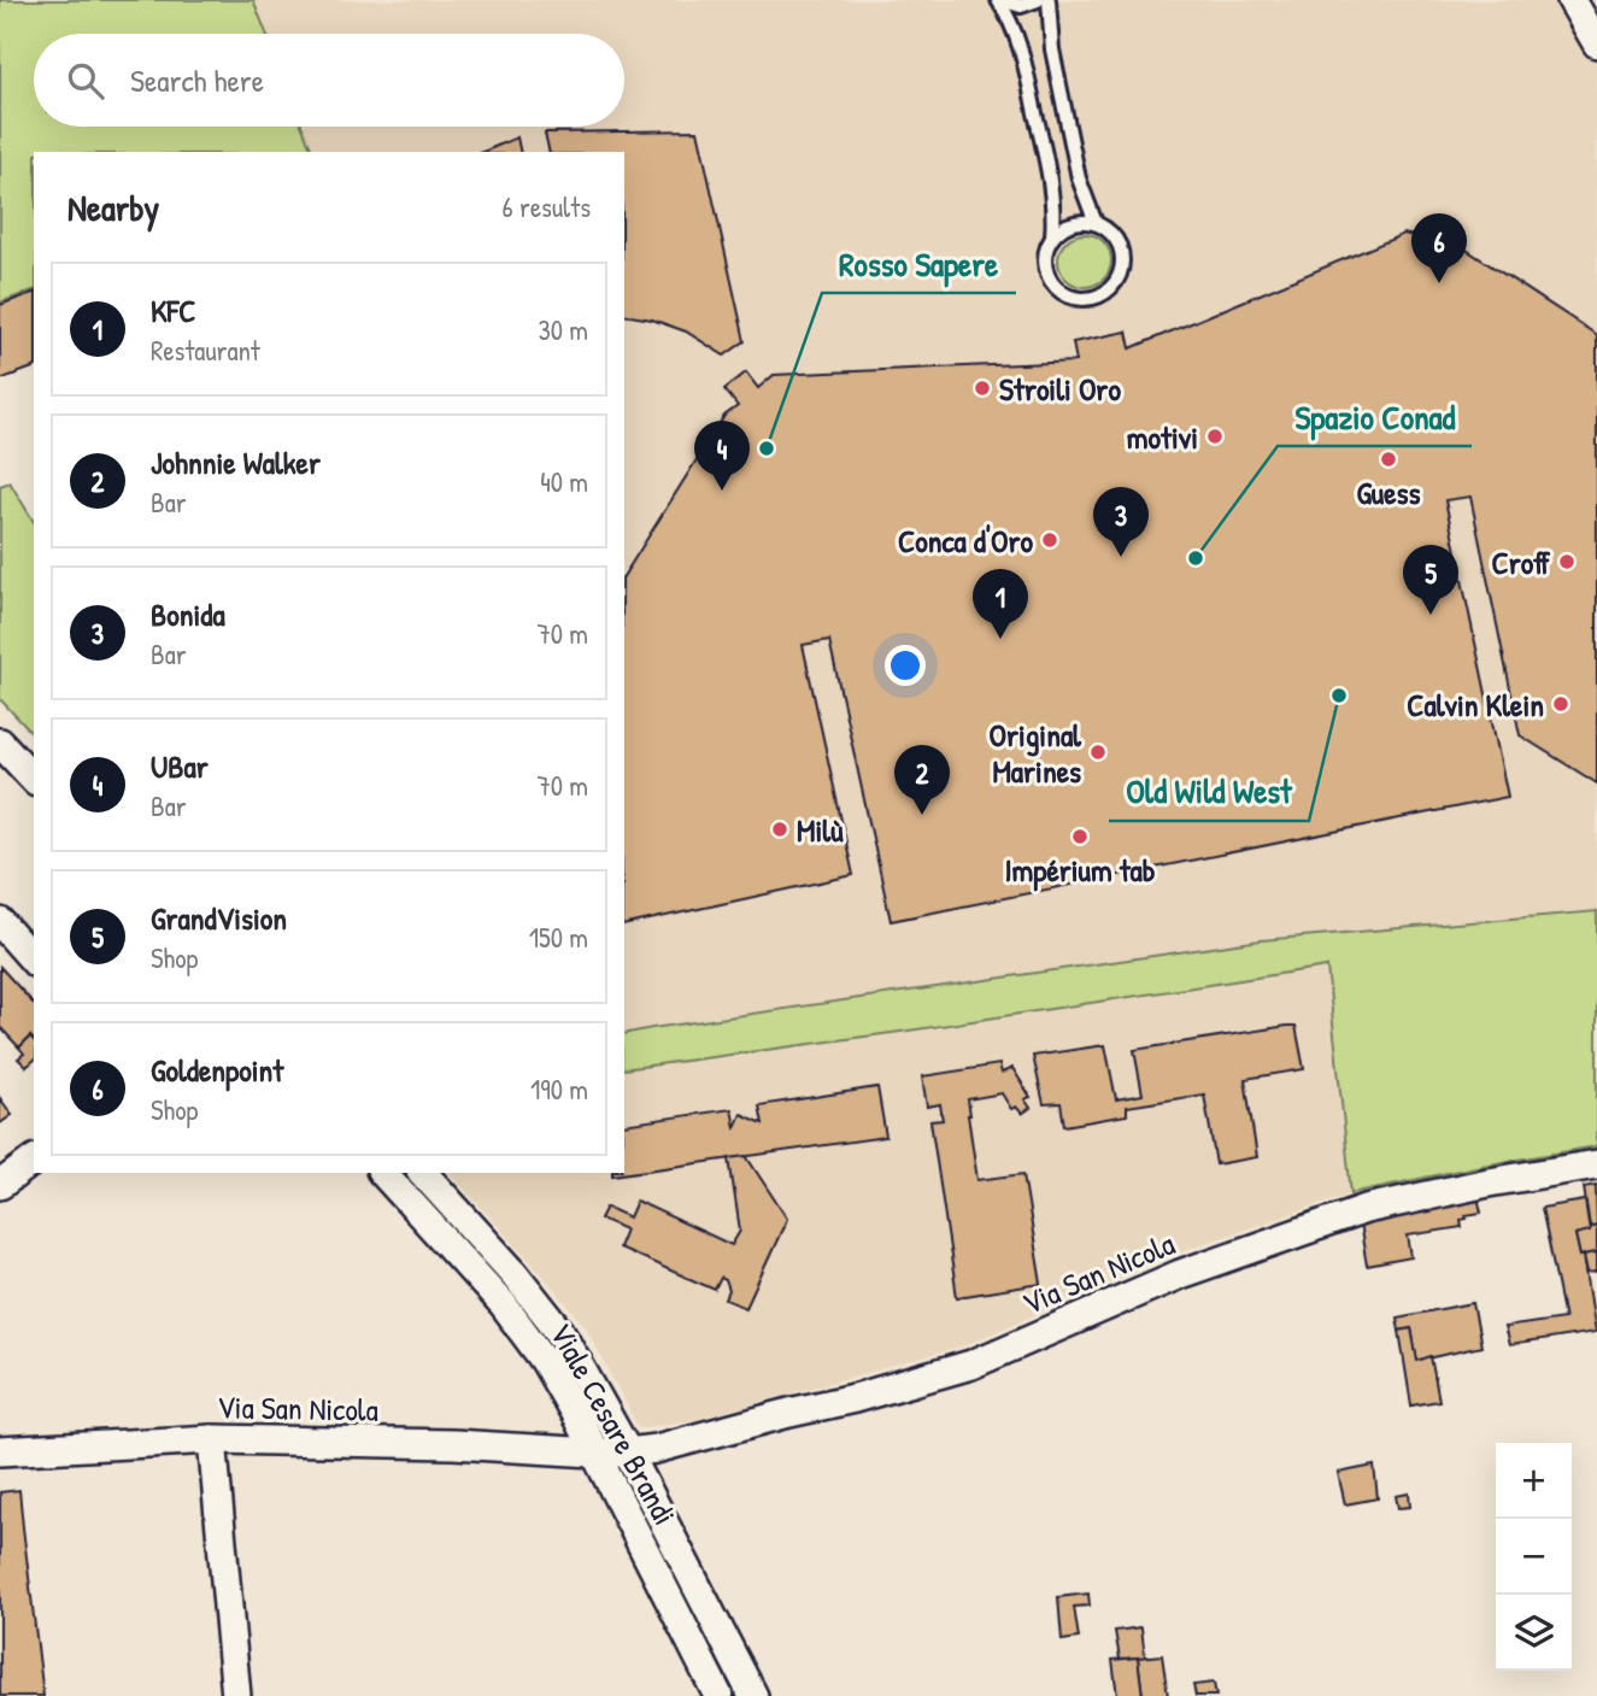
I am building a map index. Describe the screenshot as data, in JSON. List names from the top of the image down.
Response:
{
  "streets": {
    "street": ["Via San Nicola", "Viale Cesare Brandi"]
  },
  "crossings": [
    ["Via San Nicola", "Viale Cesare Brandi"]
  ],
  "places": [
    "Stroili Oro",
    "motivi",
    "Rosso Sapere",
    "Guess",
    "Conca d'Oro",
    "Spazio Conad",
    "Croff",
    "Old Wild West",
    "Calvin Klein",
    "Original Marines",
    "Milù",
    "Impérium tab"
  ],
  "page": {
    "search": "Search here",
    "heading": ["Nearby", "6 results"],
    "pins": [
      "6",
      "4",
      "3",
      "5",
      "1",
      "2"
    ],
    "list": [
      {
        "mark": "1",
        "name": "KFC",
        "note": "Restaurant",
        "value": "30 m"
      },
      {
        "mark": "2",
        "name": "Johnnie Walker",
        "note": "Bar",
        "value": "40 m"
      },
      {
        "mark": "3",
        "name": "Bonida",
        "note": "Bar",
        "value": "70 m"
      },
      {
        "mark": "4",
        "name": "UBar",
        "note": "Bar",
        "value": "70 m"
      },
      {
        "mark": "5",
        "name": "GrandVision",
        "note": "Shop",
        "value": "150 m"
      },
      {
        "mark": "6",
        "name": "Goldenpoint",
        "note": "Shop",
        "value": "190 m"
      }
    ],
    "map_buttons": ["+", "−"]
  }
}
